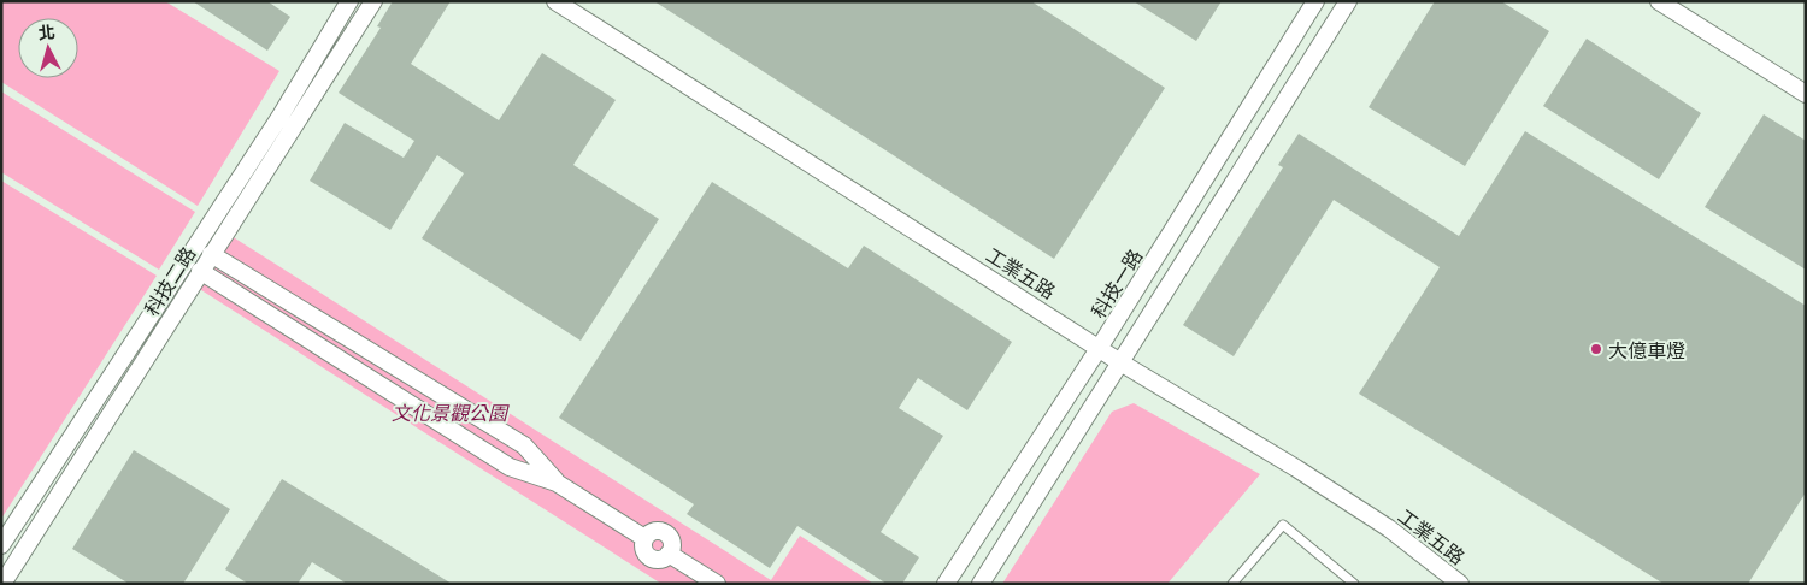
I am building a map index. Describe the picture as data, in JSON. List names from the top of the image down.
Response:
{
  "streets": {
    "street": ["工業五路", "科技二路", "科技一路"]
  },
  "crossings": [
    ["工業五路", "科技一路"]
  ],
  "parks": ["文化景觀公園"],
  "places": ["大億車燈"],
  "north": "top"
}
